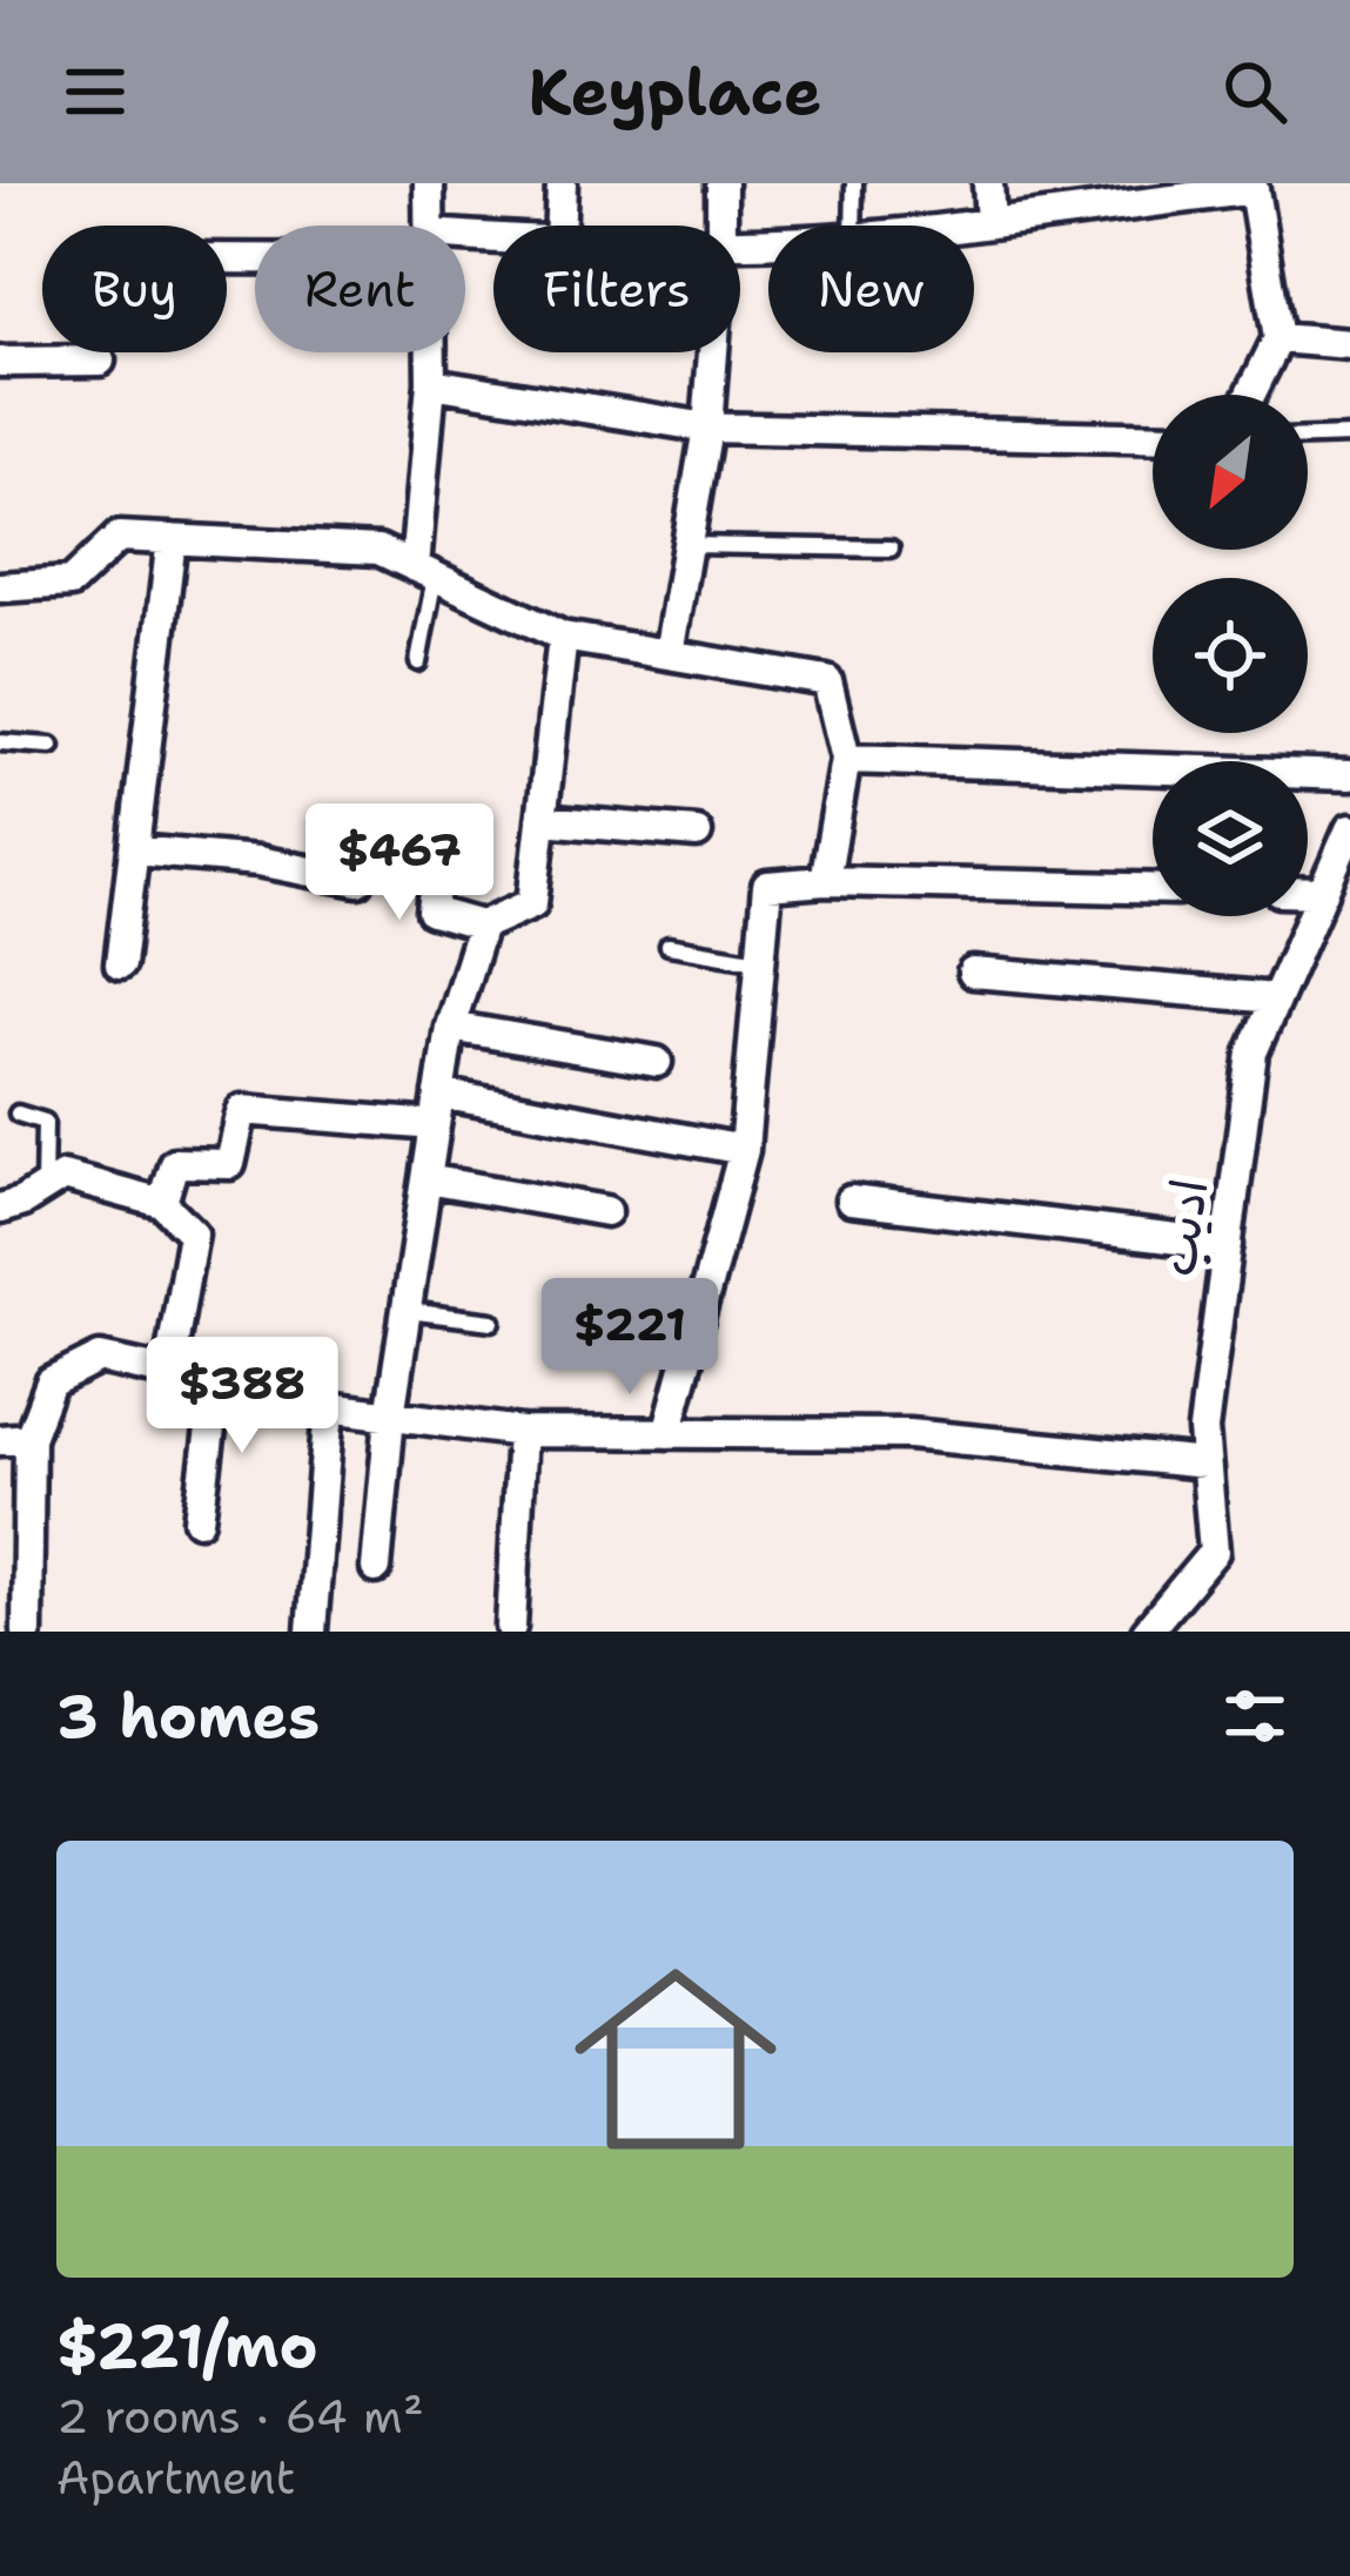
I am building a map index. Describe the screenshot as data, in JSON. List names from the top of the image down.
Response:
{
  "streets": {
    "street": ["ادیب"]
  },
  "north": "bottom left",
  "page": {
    "header": "Keyplace",
    "chip": [
      "Buy",
      "Rent",
      "Filters",
      "New"
    ],
    "price": ["$467", "$221", "$388"],
    "heading": "3 homes",
    "list": [
      {
        "name": "$221/mo",
        "note": "2 rooms · 64 m² · Apartment"
      }
    ]
  }
}
